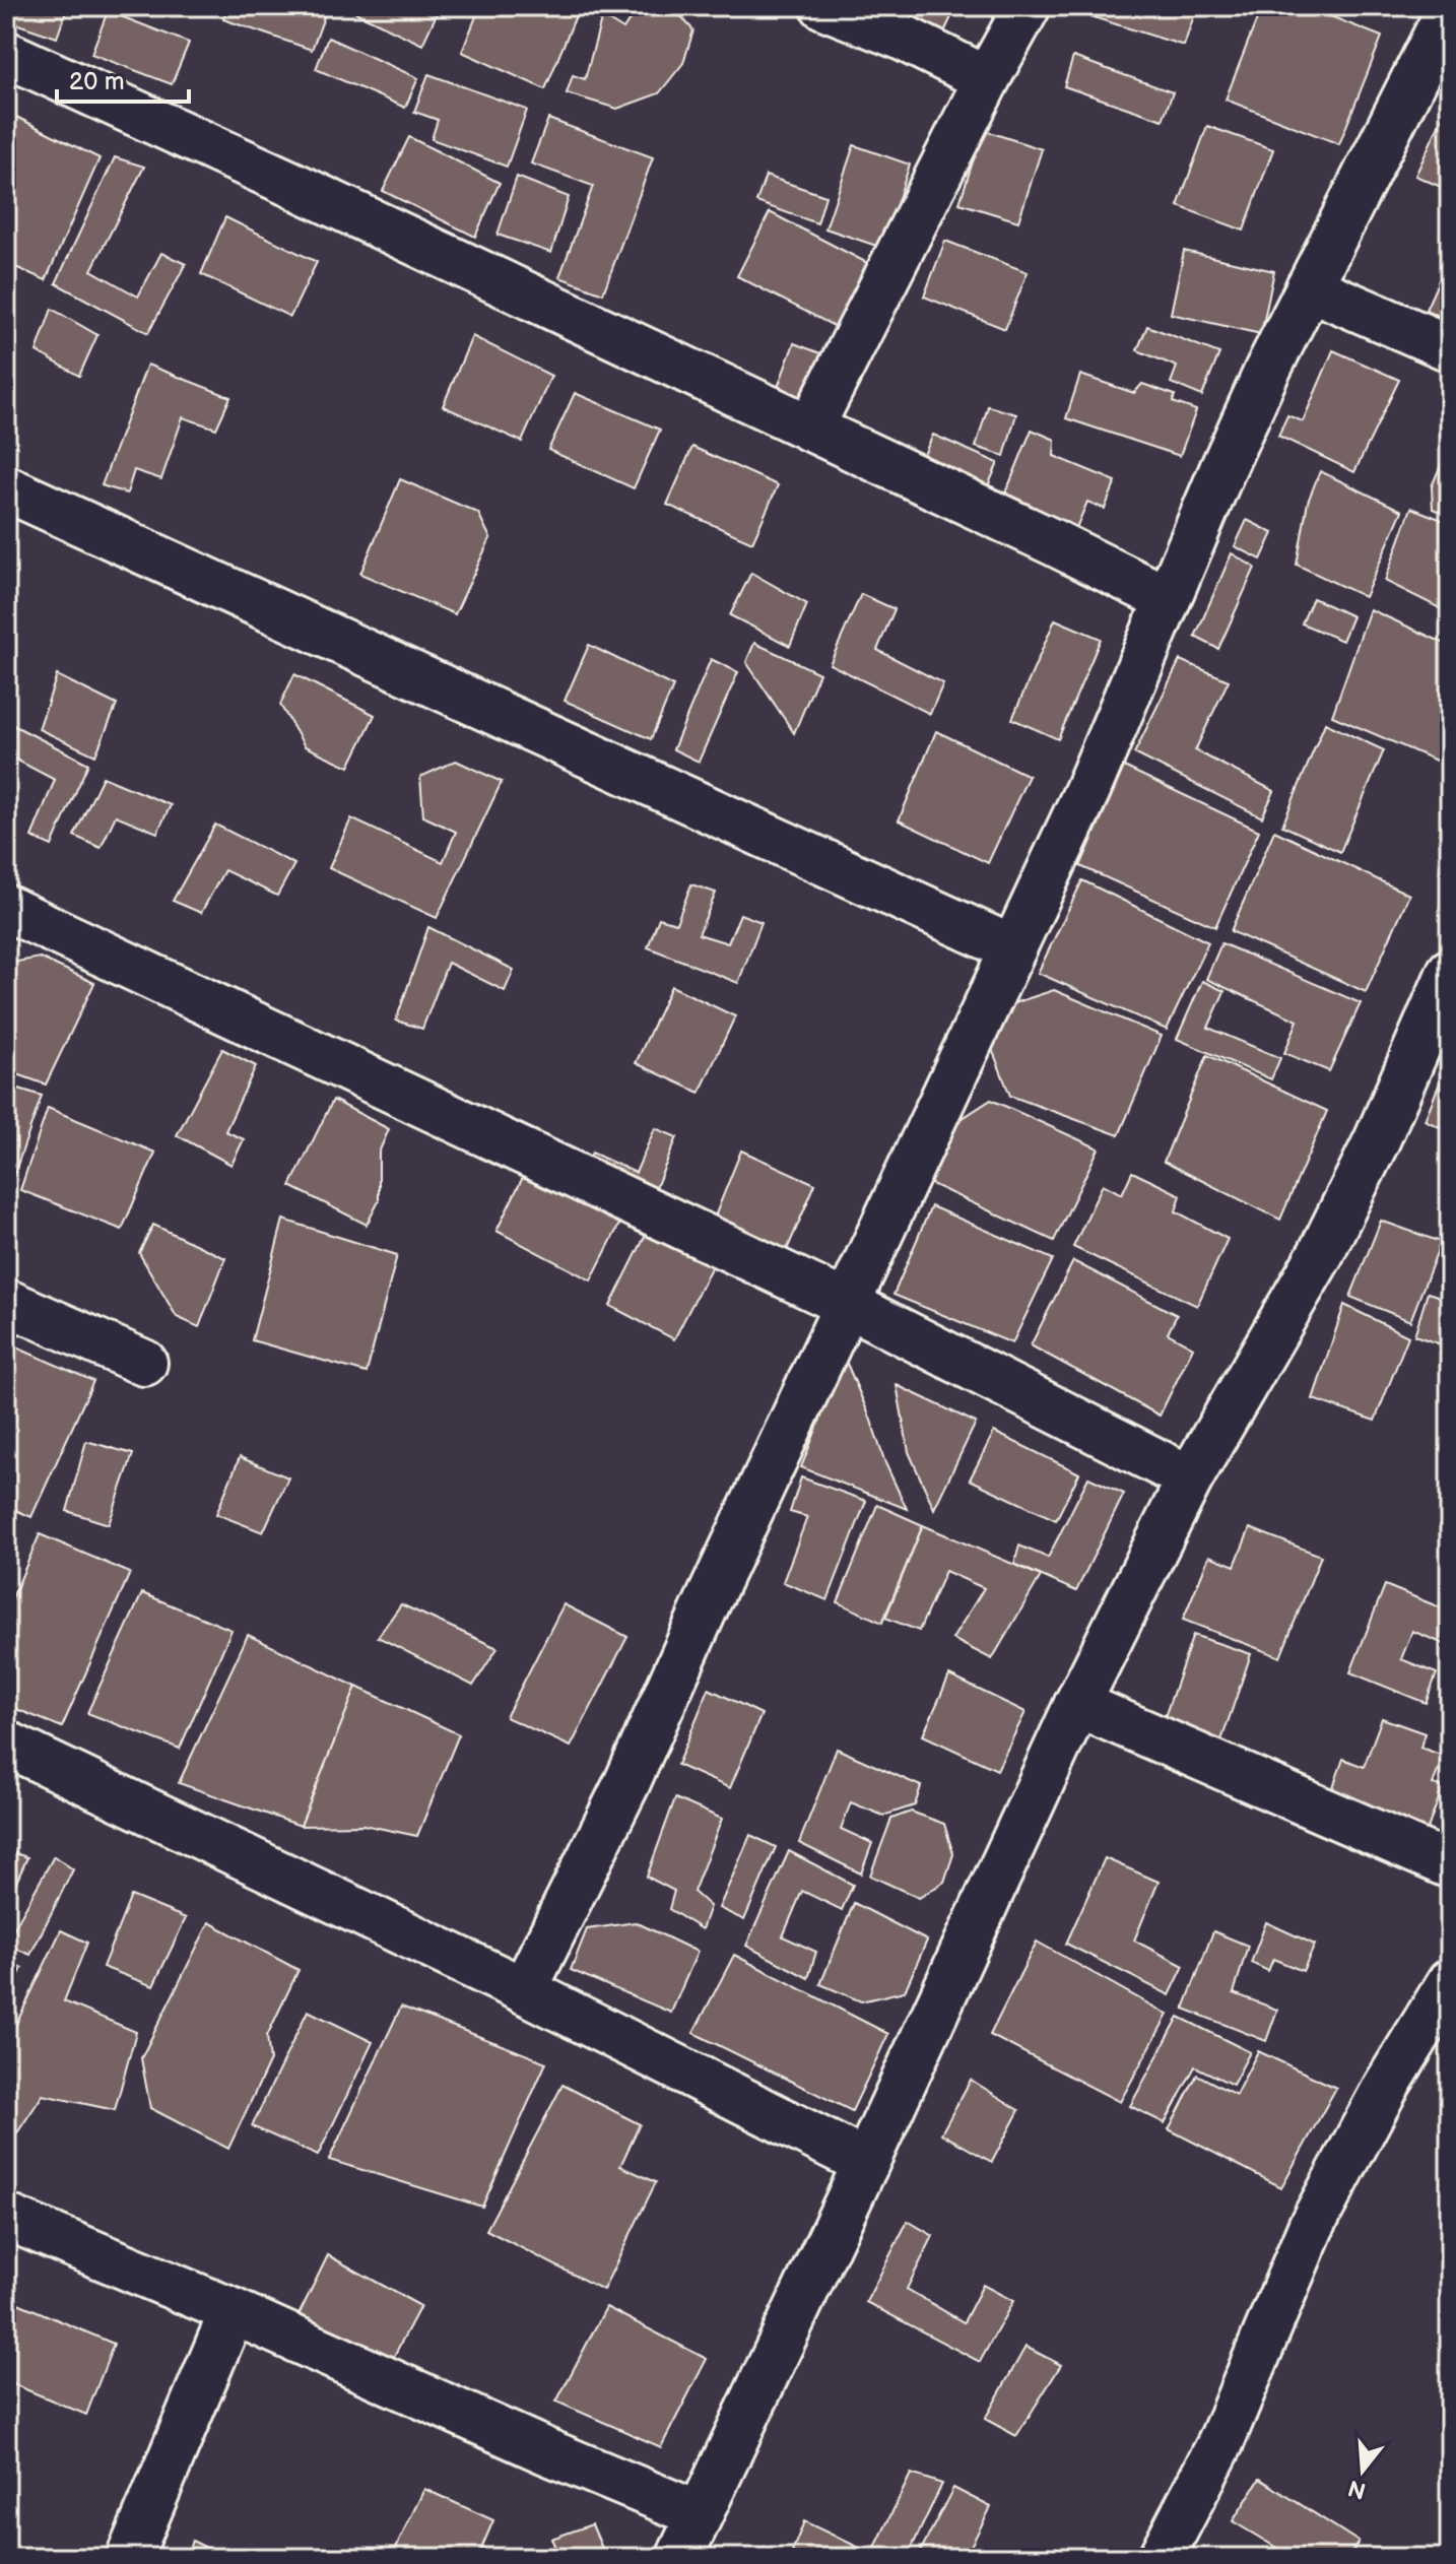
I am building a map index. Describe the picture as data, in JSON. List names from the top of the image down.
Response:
{
  "scale_bar": "20 m",
  "north": "bottom"
}
